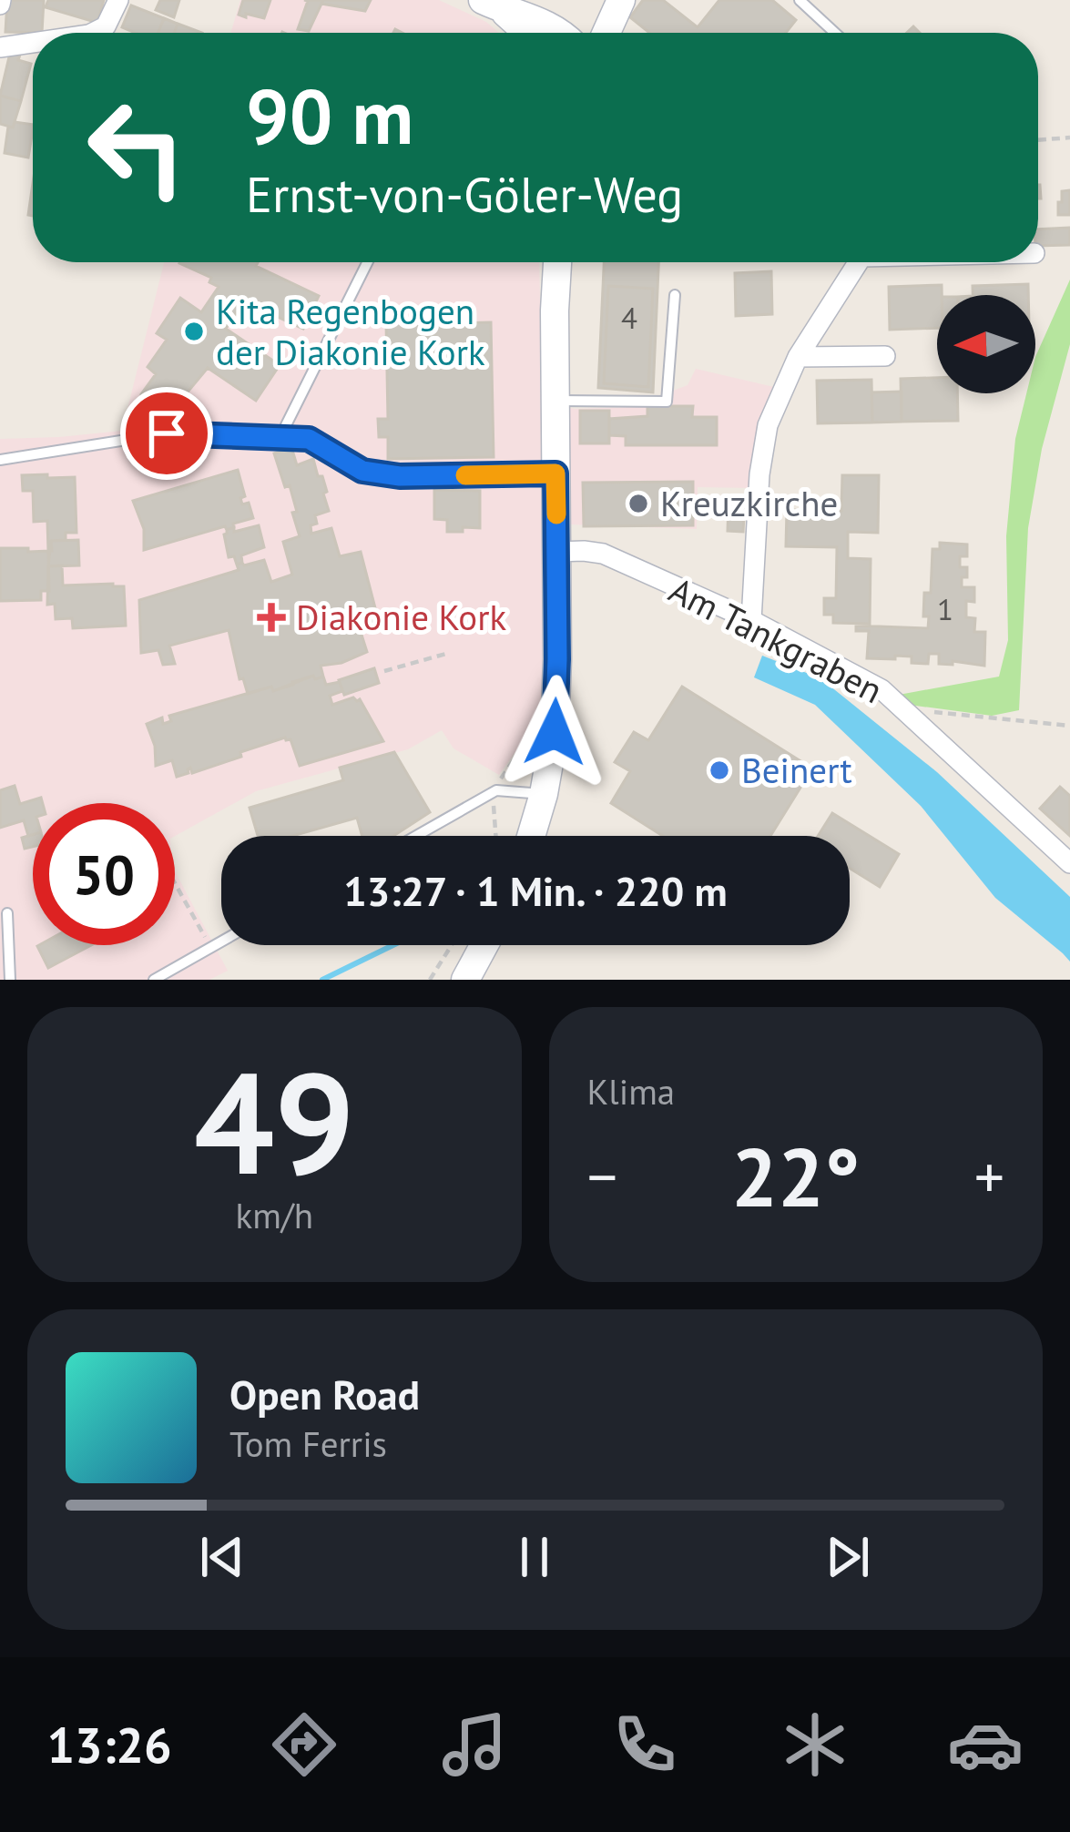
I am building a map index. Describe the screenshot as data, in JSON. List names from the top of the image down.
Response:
{
  "streets": {
    "street": ["Am Tankgraben"]
  },
  "places": {
    "other": ["Kita Regenbogen der Diakonie Kork", "Kreuzkirche", "Beinert"],
    "health": ["Diakonie Kork"]
  },
  "house_numbers": ["4", "1"],
  "north": "left",
  "page": {
    "turn": ["90 m", "Ernst-von-Göler-Weg"],
    "limit": "50",
    "trip": "13:27 · 1 Min. · 220 m",
    "tile": [
      ["49", "km/h"],
      "Klima"
    ],
    "heat": ["−", "22°", "+"],
    "song": ["Open Road", "Tom Ferris"],
    "tabs": "13:26"
  }
}
